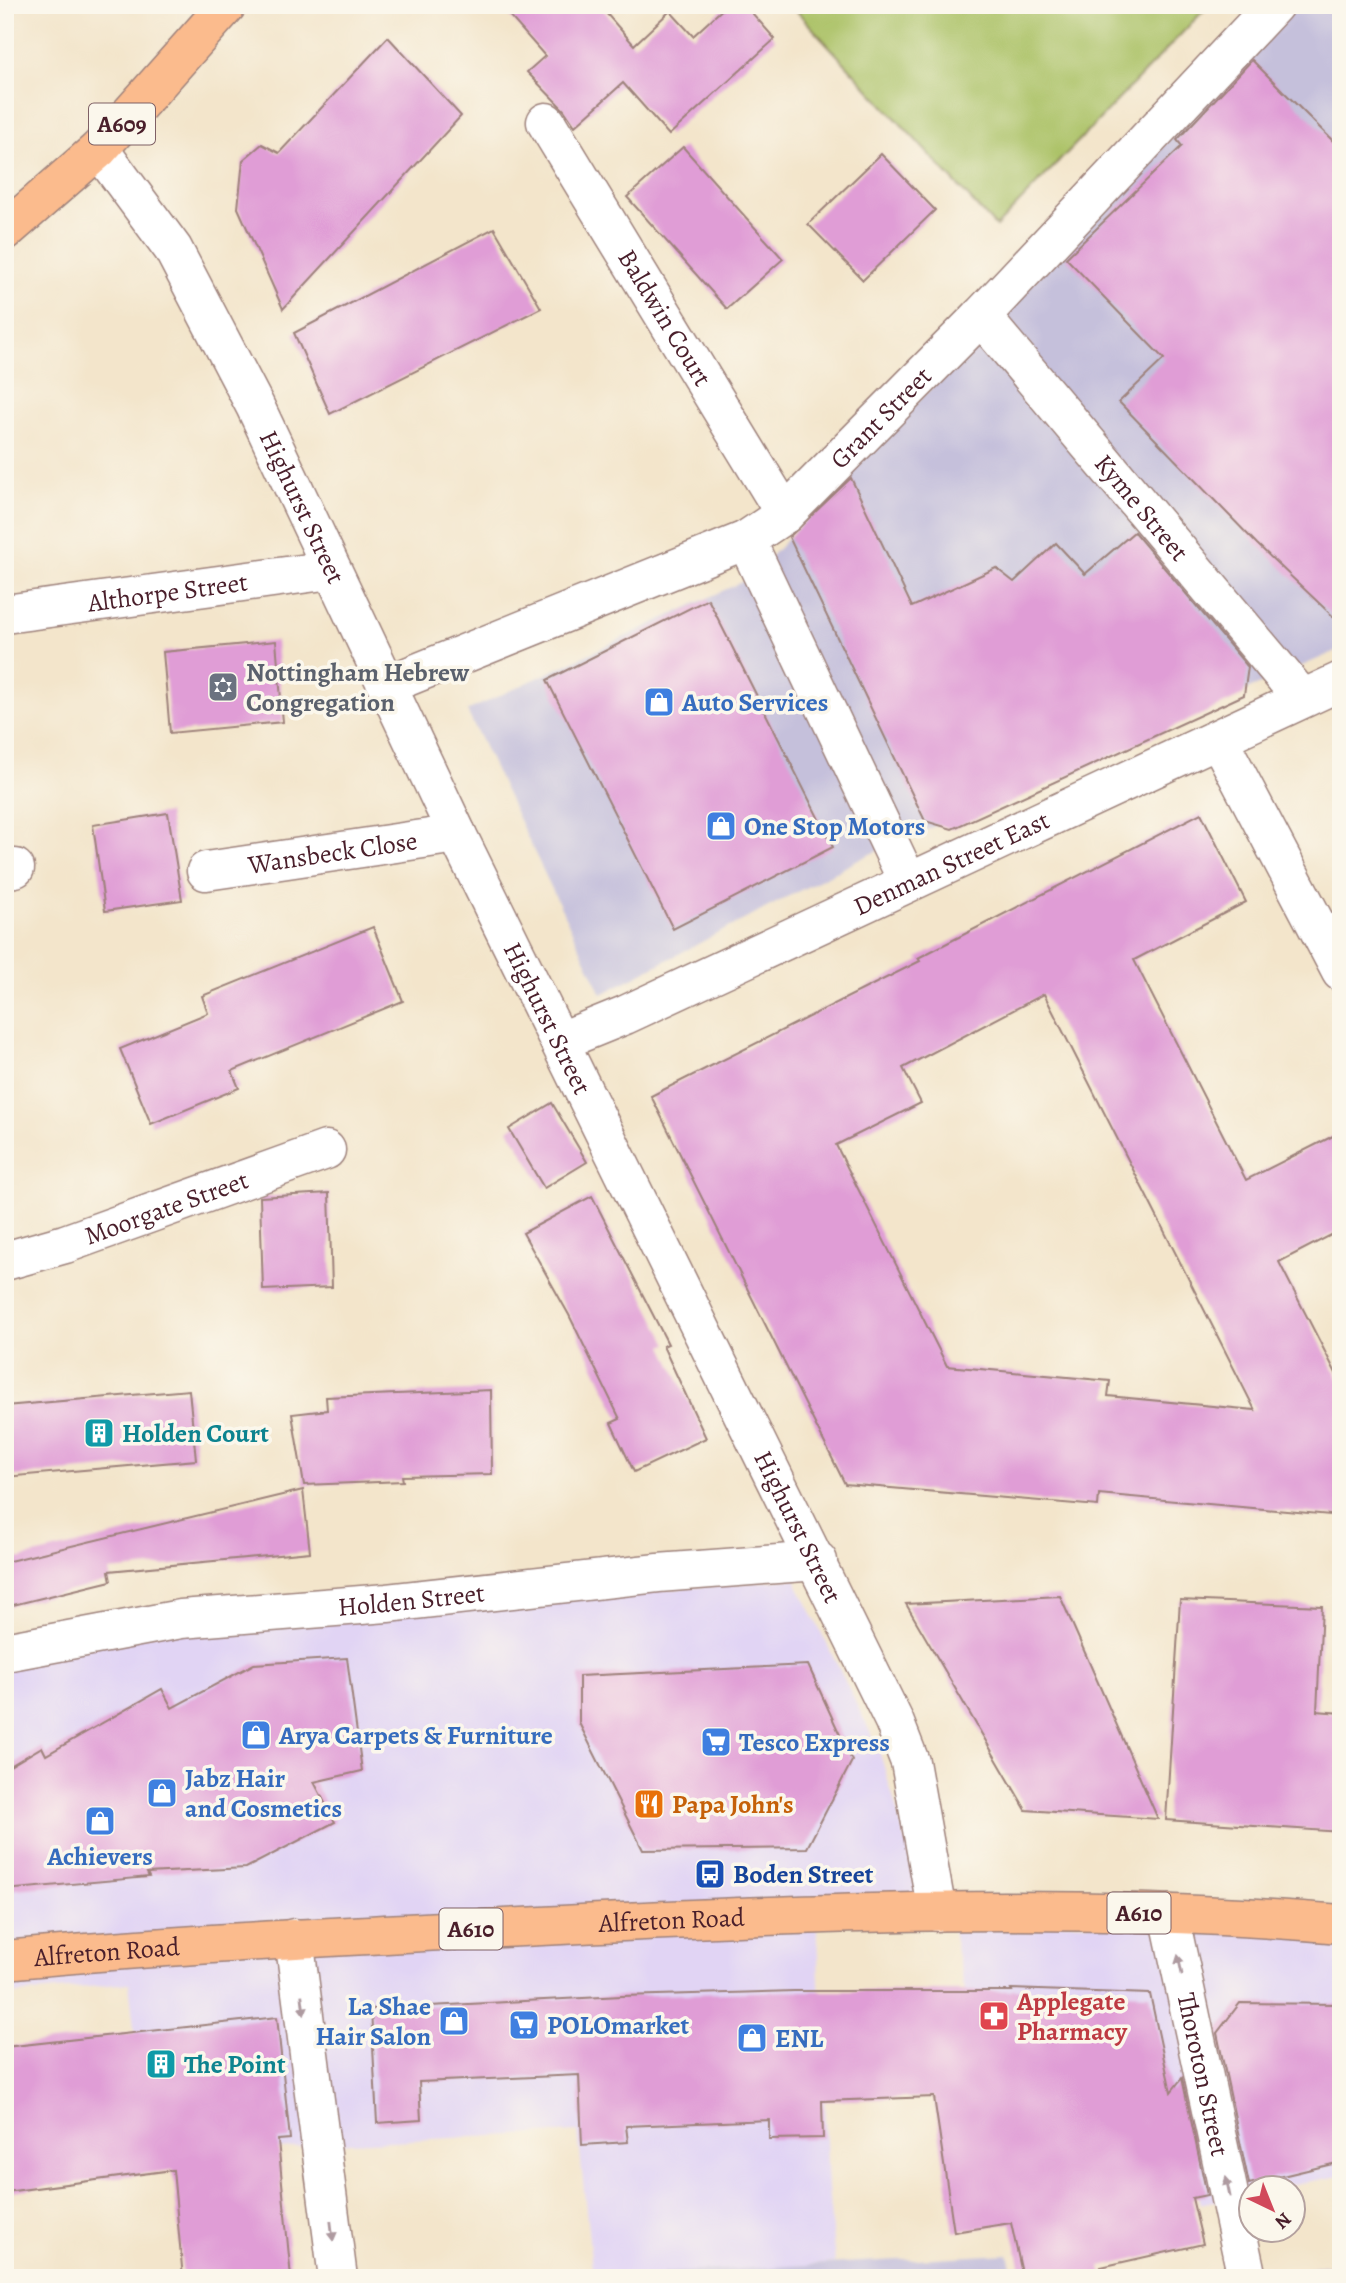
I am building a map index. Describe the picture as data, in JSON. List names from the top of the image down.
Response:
{
  "streets": {
    "main road": ["A609", "A610", "Alfreton Road"],
    "street": [
      "Baldwin Court",
      "Grant Street",
      "Highurst Street",
      "Kyme Street",
      "Althorpe Street",
      "Wansbeck Close",
      "Denman Street East",
      "Moorgate Street",
      "Holden Street",
      "Thoroton Street"
    ]
  },
  "crossings": [
    ["A609", "Highurst Street"],
    ["Baldwin Court", "Grant Street"],
    ["Grant Street", "Highurst Street"],
    ["Grant Street", "Kyme Street"],
    ["Highurst Street", "Althorpe Street"],
    ["Highurst Street", "Wansbeck Close"],
    ["Highurst Street", "Denman Street East"],
    ["Highurst Street", "Holden Street"],
    ["Highurst Street", "Alfreton Road"],
    ["Kyme Street", "Denman Street East"],
    ["Alfreton Road", "Thoroton Street"]
  ],
  "one_way": ["Thoroton Street"],
  "places": {
    "synagogue": ["Nottingham Hebrew Congregation"],
    "shop": [
      "Auto Services",
      "One Stop Motors",
      "Arya Carpets & Furniture",
      "Jabz Hair and Cosmetics",
      "Achievers",
      "La Shae Hair Salon",
      "ENL"
    ],
    "building": ["Holden Court", "The Point"],
    "supermarket": ["Tesco Express", "POLOmarket"],
    "restaurant": ["Papa John's"],
    "bus stop": ["Boden Street"],
    "pharmacy": ["Applegate Pharmacy"]
  },
  "north": "bottom right"
}
